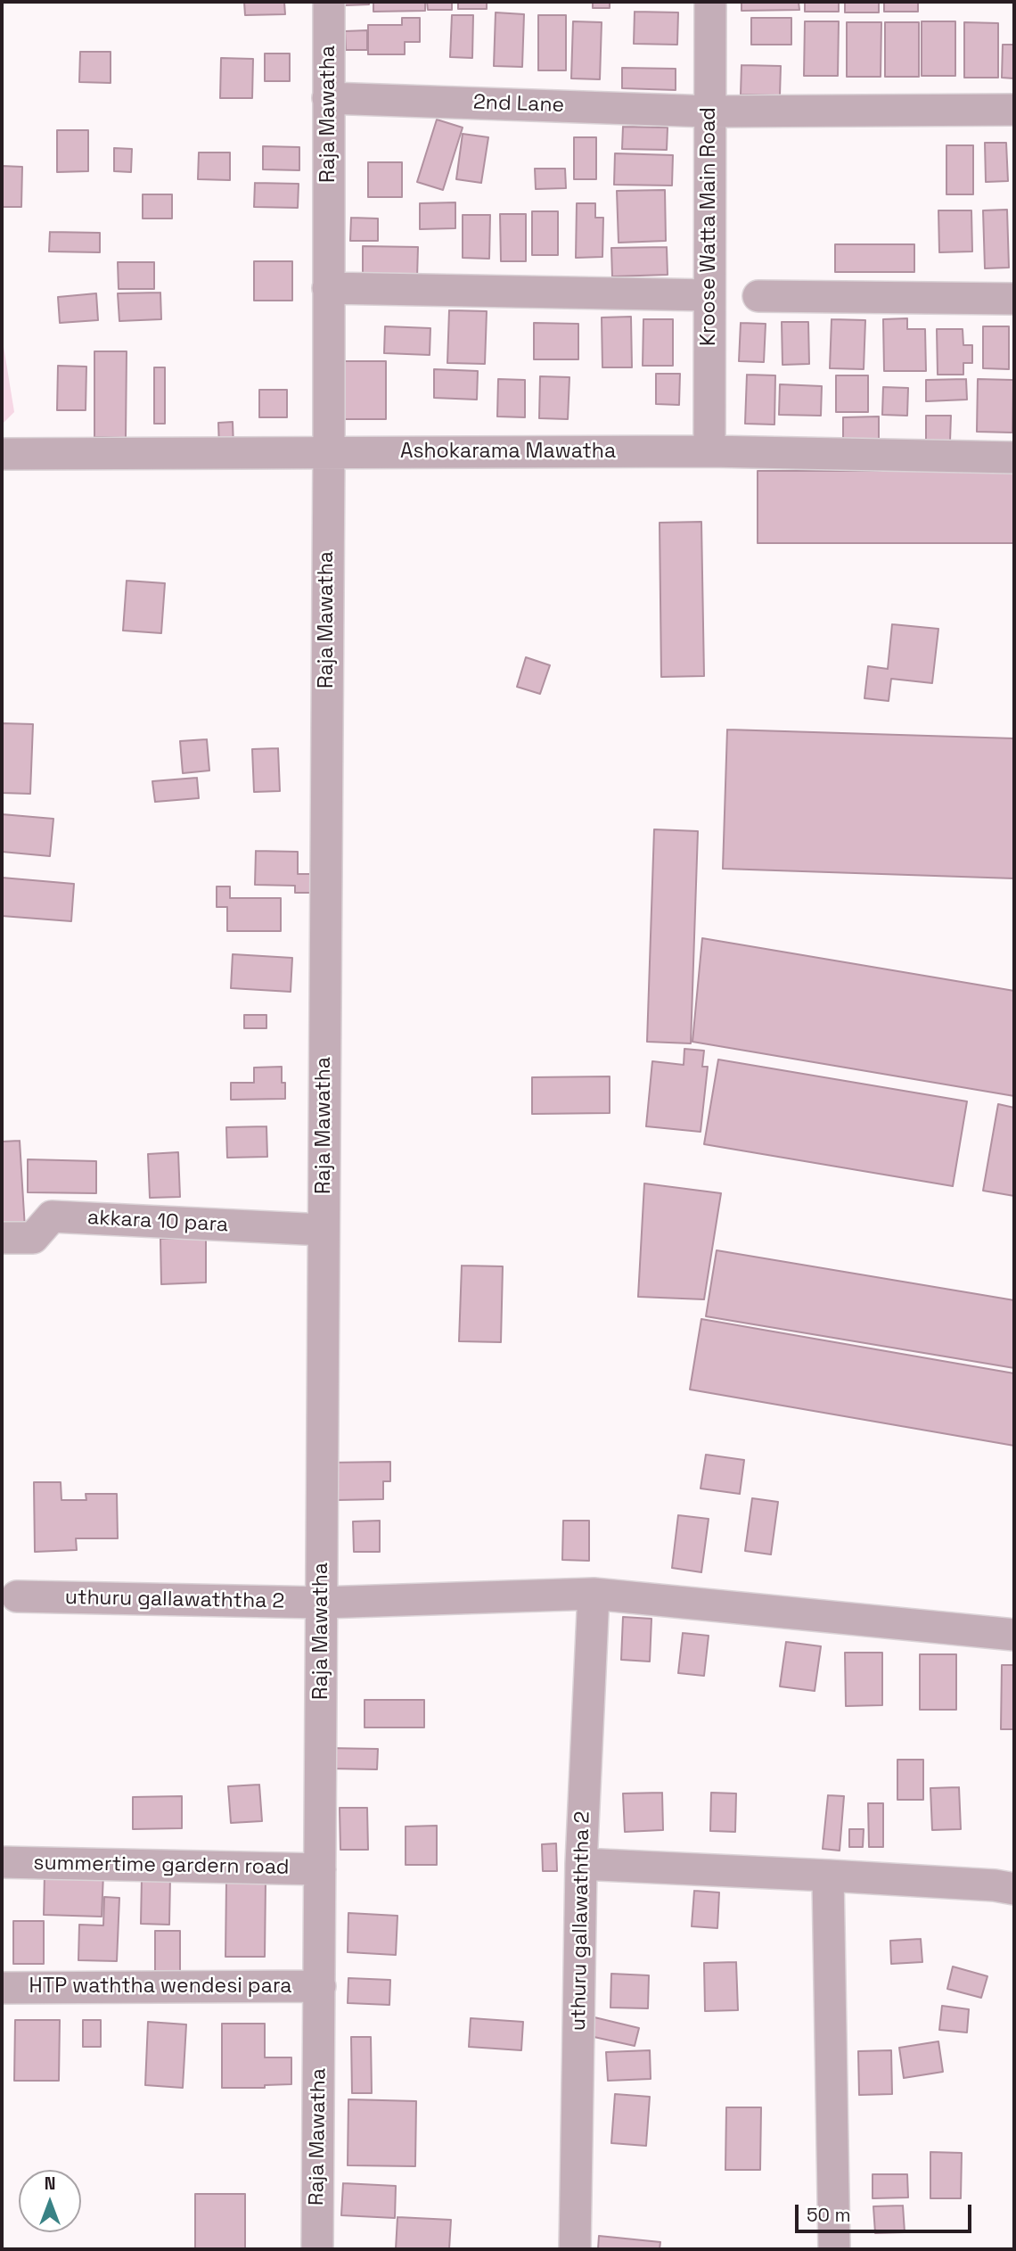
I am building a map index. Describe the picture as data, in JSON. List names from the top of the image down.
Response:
{
  "streets": {
    "street": [
      "2nd Lane",
      "Raja Mawatha",
      "Kroose Watta Main Road",
      "Ashokarama Mawatha",
      "akkara 10 para",
      "uthuru gallawaththa 2",
      "summertime gardern road",
      "HTP waththa wendesi para"
    ]
  },
  "crossings": [
    ["2nd Lane", "Raja Mawatha"],
    ["2nd Lane", "Kroose Watta Main Road"],
    ["Raja Mawatha", "Ashokarama Mawatha"],
    ["Raja Mawatha", "akkara 10 para"],
    ["Raja Mawatha", "uthuru gallawaththa 2"],
    ["Raja Mawatha", "summertime gardern road"],
    ["Raja Mawatha", "HTP waththa wendesi para"],
    ["Kroose Watta Main Road", "Ashokarama Mawatha"]
  ],
  "scale_bar": "50 m",
  "north": "top"
}
